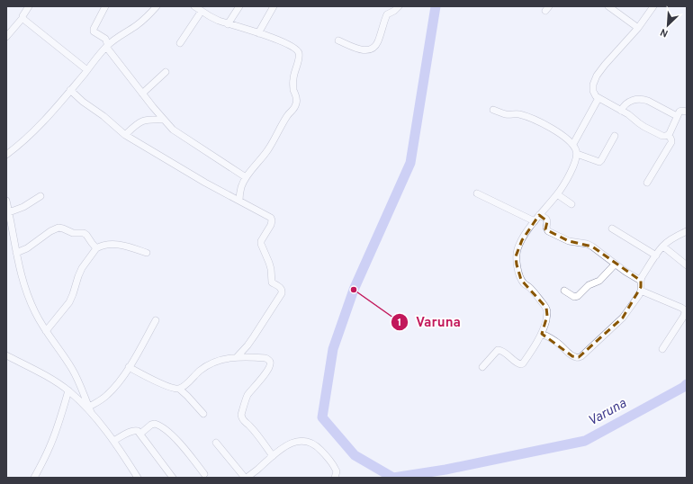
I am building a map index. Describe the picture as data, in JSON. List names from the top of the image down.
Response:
{
  "water": ["Varuna"],
  "places": ["Varuna"],
  "north": "bottom left"
}
